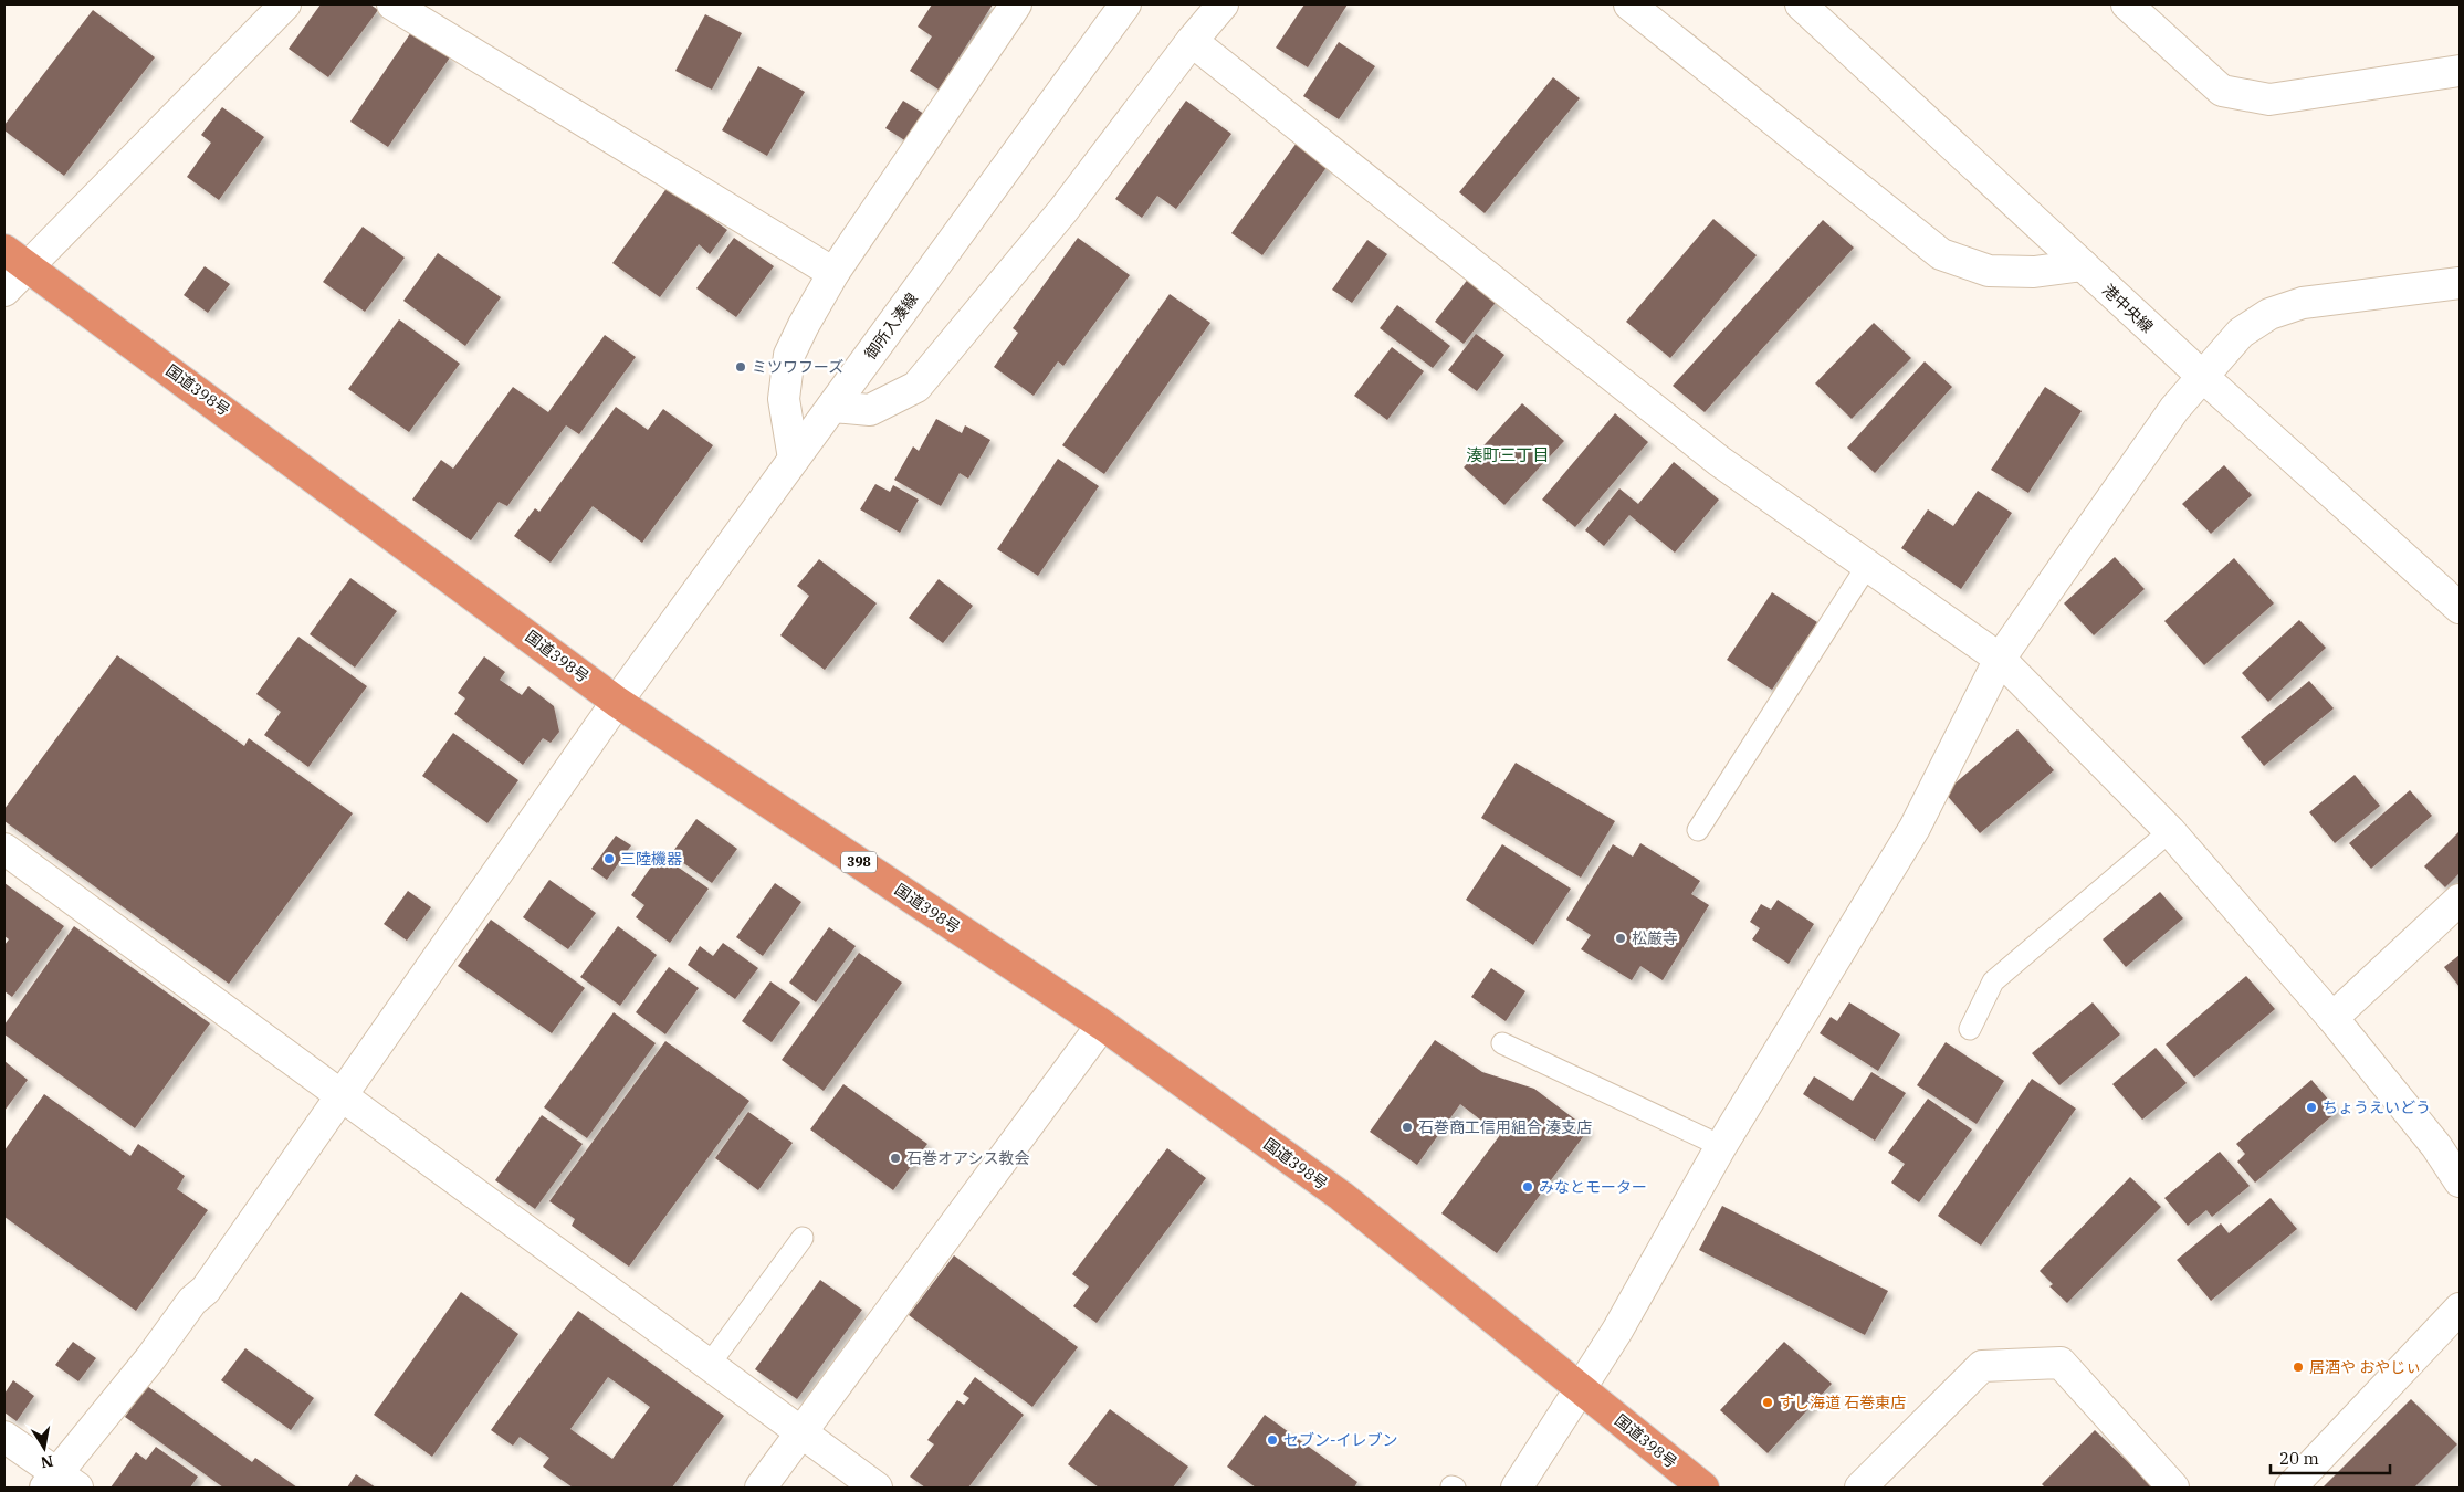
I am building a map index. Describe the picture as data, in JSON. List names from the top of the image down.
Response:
{
  "streets": {
    "highway": ["国道398号", "398"],
    "street": ["港中央線", "御所入湊線"]
  },
  "crossings": [
    ["御所入湊線", "国道398号"]
  ],
  "districts": ["湊町三丁目"],
  "places": [
    "ミツワフーズ",
    "三陸機器",
    "松厳寺",
    "ちょうえいどう",
    "石巻商工信用組合 湊支店",
    "石巻オアシス教会",
    "みなとモーター",
    "居酒や おやじぃ",
    "すし海道 石巻東店",
    "セブン-イレブン"
  ],
  "scale_bar": "20 m",
  "north": "bottom"
}
